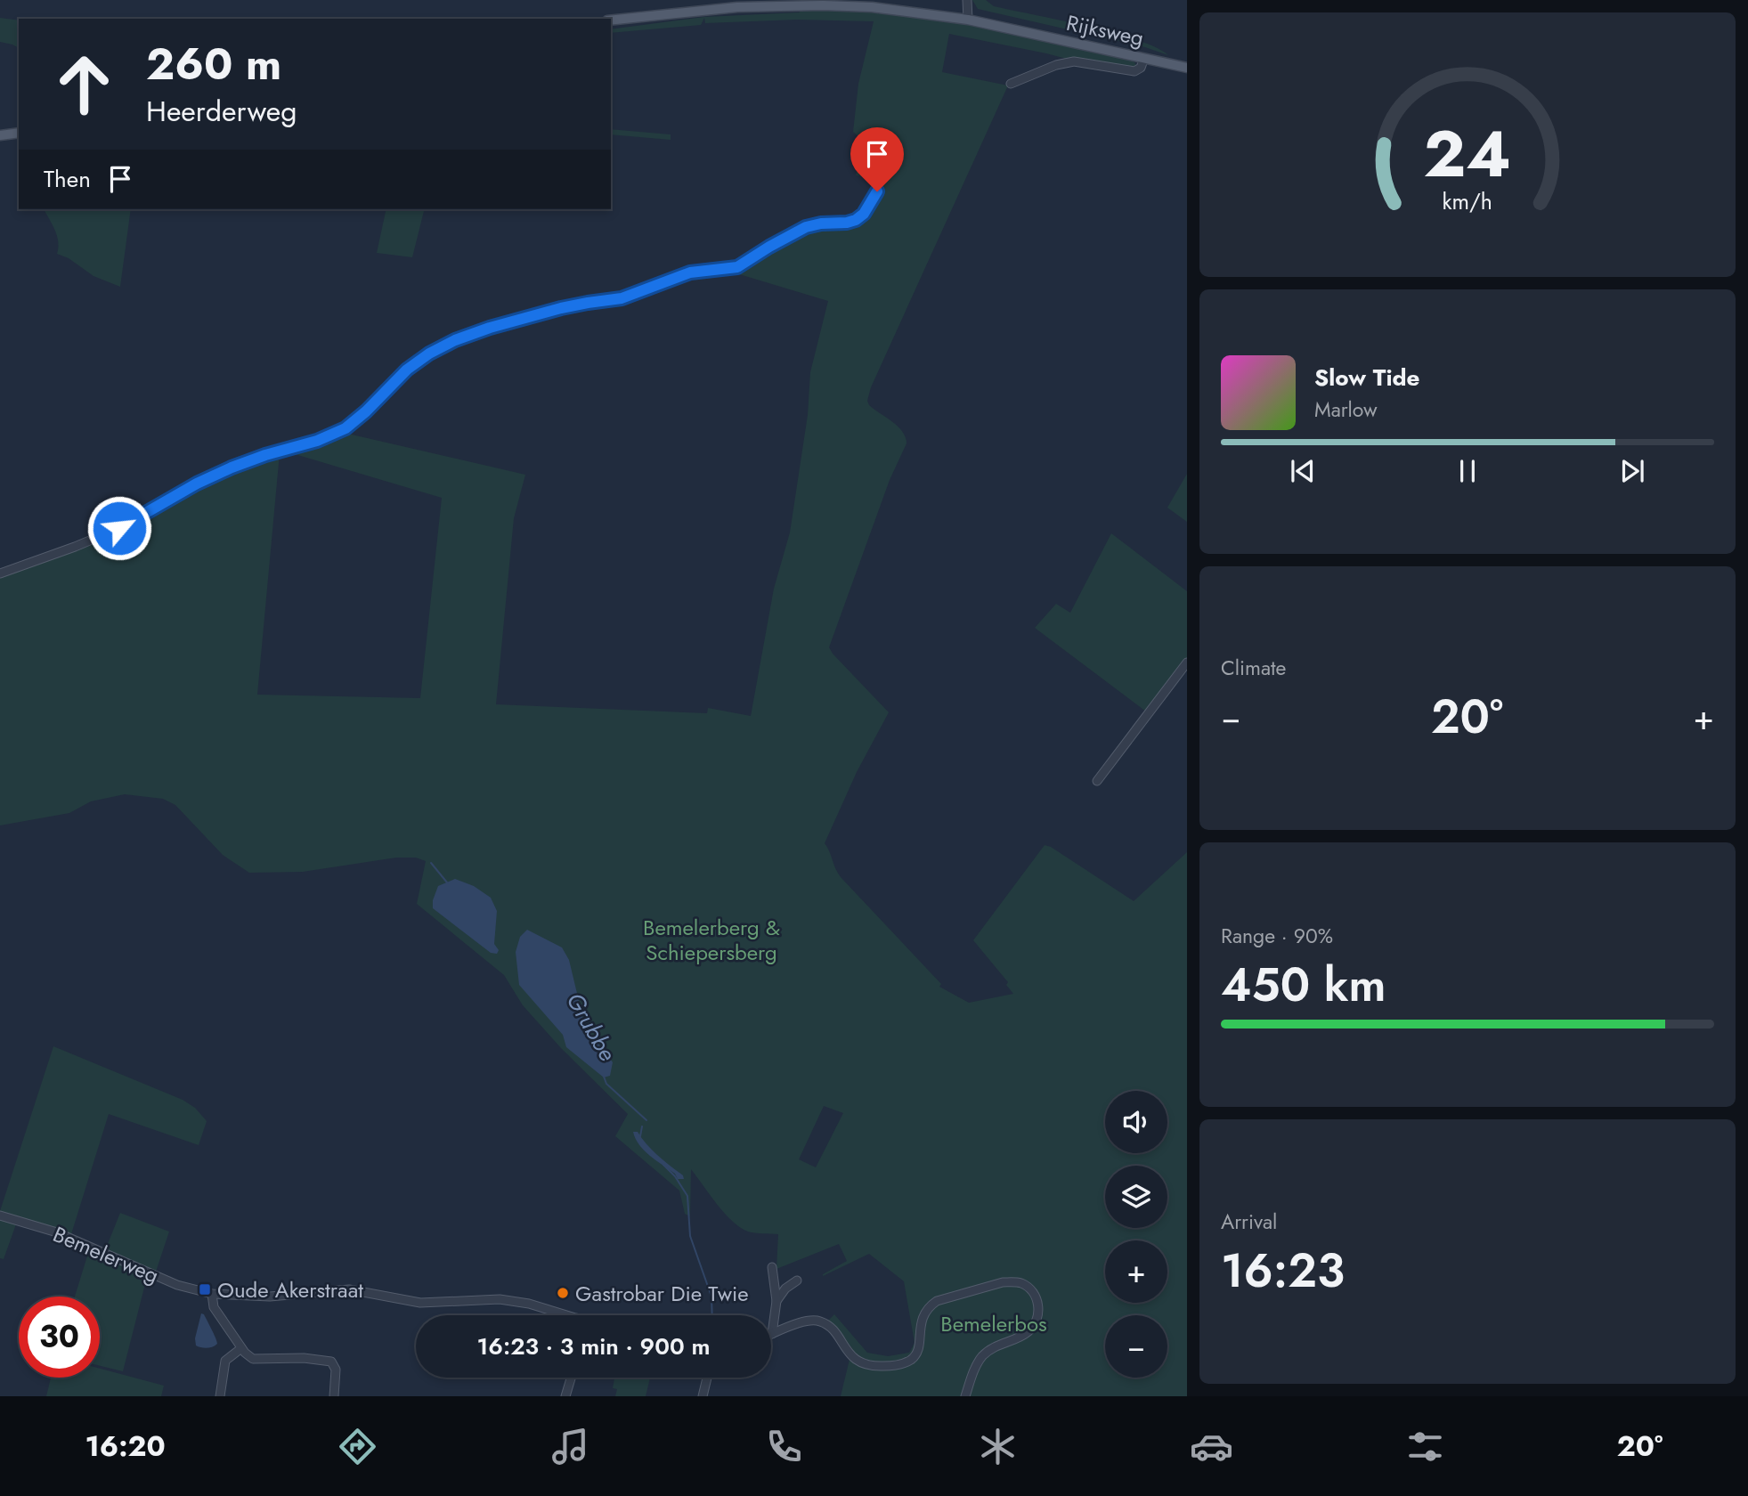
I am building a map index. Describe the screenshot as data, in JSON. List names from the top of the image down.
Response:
{
  "streets": {
    "main road": ["Rijksweg"],
    "street": ["Bemelerweg"]
  },
  "water": ["Grubbe"],
  "parks": ["Bemelerberg & Schiepersberg", "Bemelerbos"],
  "places": {
    "transit": ["Oude Akerstraat"],
    "other": ["Gastrobar Die Twie"]
  },
  "page": {
    "turn": ["260 m", "Heerderweg"],
    "then": "Then",
    "song": ["Slow Tide", "Marlow"],
    "tile": [
      "Climate",
      ["Range · 90%", "450 km"],
      ["Arrival", "16:23"]
    ],
    "heat": ["−", "20°", "+"],
    "map_buttons": ["+", "−"],
    "limit": "30",
    "trip": "16:23 · 3 min · 900 m",
    "tabs": ["16:20", "20°"],
    "gauge": ["24", "km/h"]
  }
}
